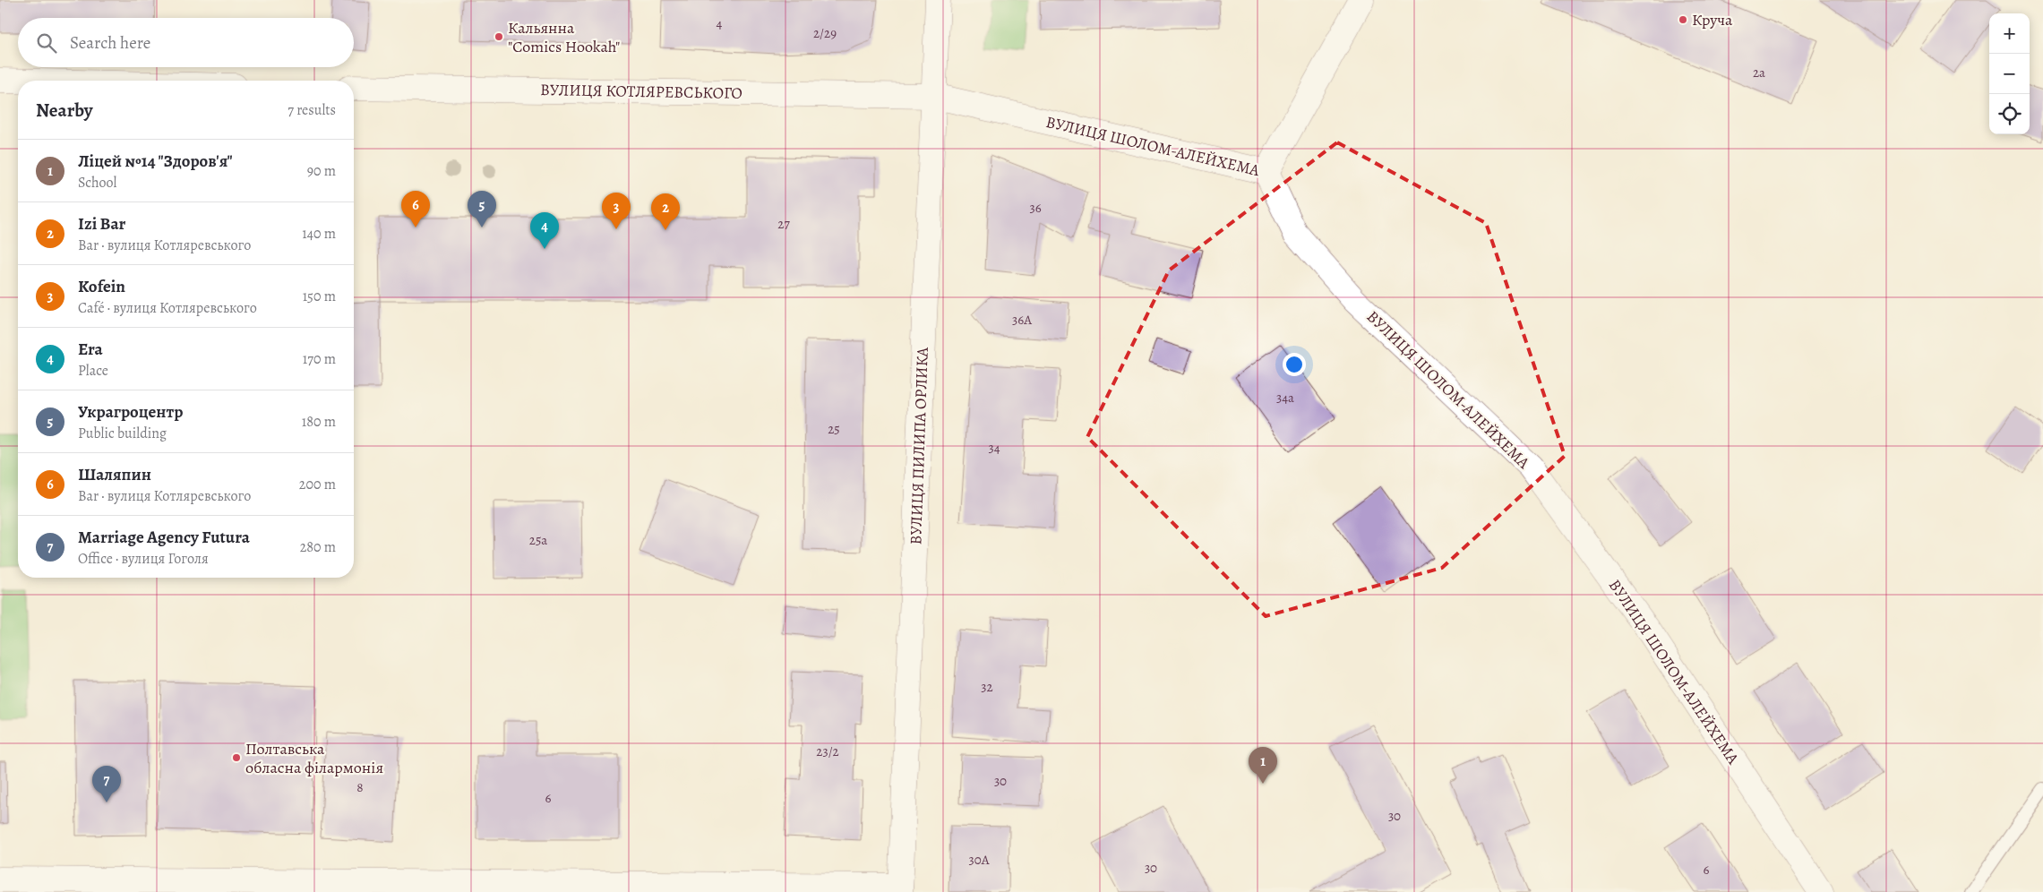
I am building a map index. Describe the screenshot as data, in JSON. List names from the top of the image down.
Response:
{
  "streets": {
    "street": ["ВУЛИЦЯ КОТЛЯРЕВСЬКОГО", "ВУЛИЦЯ ШОЛОМ-АЛЕЙХЕМА", "ВУЛИЦЯ ПИЛИПА ОРЛИКА"]
  },
  "crossings": [
    ["ВУЛИЦЯ КОТЛЯРЕВСЬКОГО", "ВУЛИЦЯ ШОЛОМ-АЛЕЙХЕМА"],
    ["ВУЛИЦЯ КОТЛЯРЕВСЬКОГО", "ВУЛИЦЯ ПИЛИПА ОРЛИКА"],
    ["ВУЛИЦЯ ШОЛОМ-АЛЕЙХЕМА", "ВУЛИЦЯ ПИЛИПА ОРЛИКА"]
  ],
  "places": ["Круча", "Кальянна \"Comics Hookah\"", "Полтавська обласна філармонія"],
  "house_numbers": [
    "4",
    "2/29",
    "2а",
    "36",
    "27",
    "36А",
    "34а",
    "25",
    "34",
    "25а",
    "32",
    "23/2",
    "30",
    "8",
    "6",
    "30",
    "30А",
    "30",
    "6"
  ],
  "page": {
    "map_buttons": ["+", "−"],
    "search": "Search here",
    "heading": ["Nearby", "7 results"],
    "list": [
      {
        "mark": "1",
        "name": "Ліцей №14 \"Здоров'я\"",
        "note": "School",
        "value": "90 m"
      },
      {
        "mark": "2",
        "name": "Izi Bar",
        "note": "Bar · вулиця Котляревського",
        "value": "140 m"
      },
      {
        "mark": "3",
        "name": "Kofein",
        "note": "Café · вулиця Котляревського",
        "value": "150 m"
      },
      {
        "mark": "4",
        "name": "Era",
        "note": "Place",
        "value": "170 m"
      },
      {
        "mark": "5",
        "name": "Украгроцентр",
        "note": "Public building",
        "value": "180 m"
      },
      {
        "mark": "6",
        "name": "Шаляпин",
        "note": "Bar · вулиця Котляревського",
        "value": "200 m"
      },
      {
        "mark": "7",
        "name": "Marriage Agency Futura",
        "note": "Office · вулиця Гоголя",
        "value": "280 m"
      }
    ],
    "pins": [
      "5",
      "6",
      "3",
      "2",
      "4",
      "1",
      "7"
    ]
  }
}
